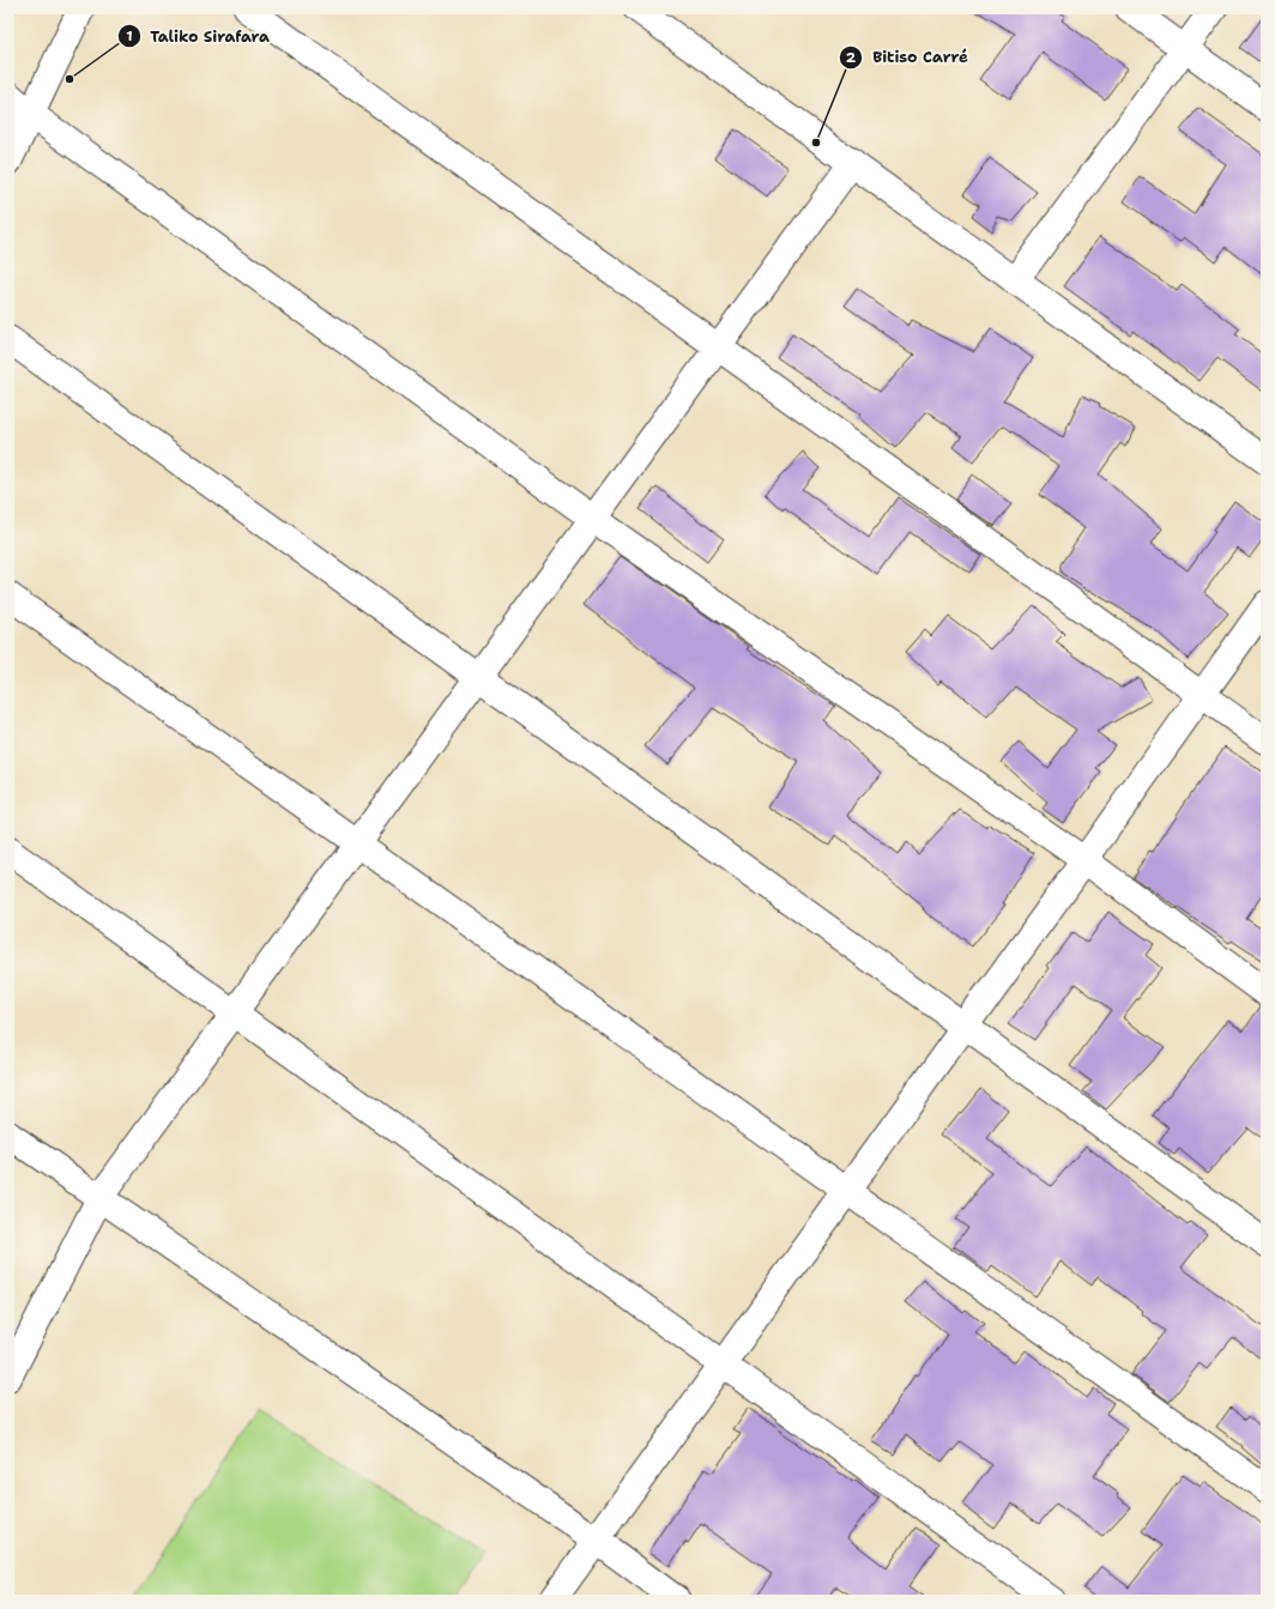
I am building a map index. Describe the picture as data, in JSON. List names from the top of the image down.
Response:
{
  "places": ["Taliko Sirafara", "Bitiso Carré"]
}
